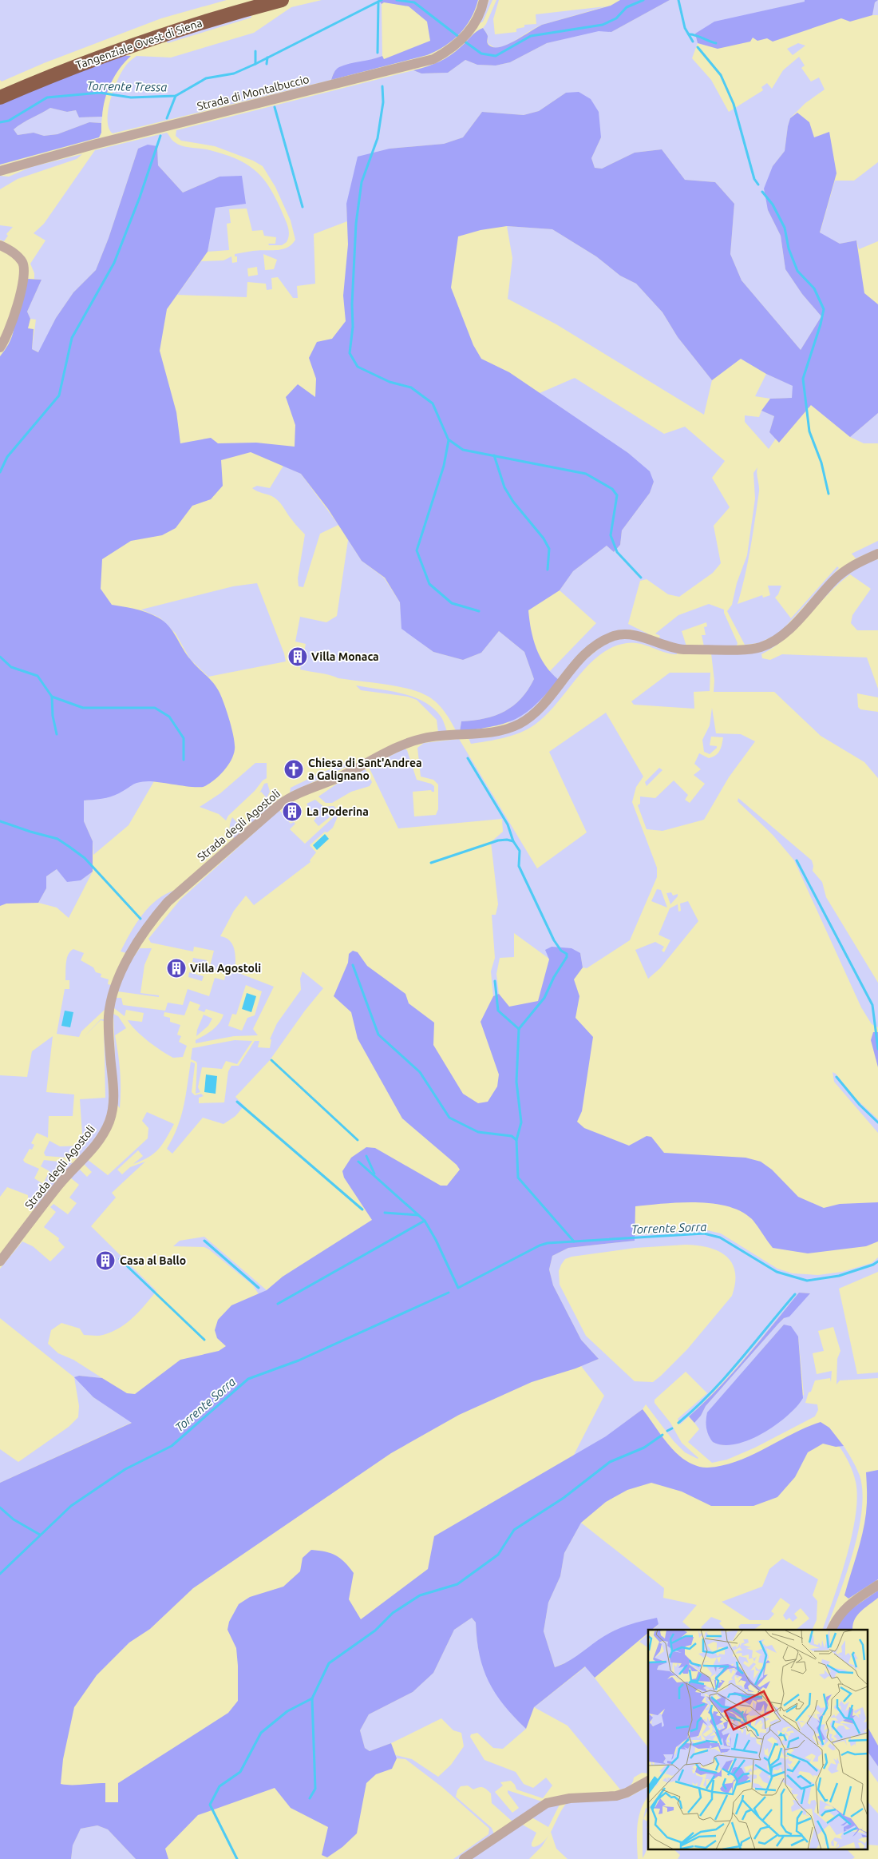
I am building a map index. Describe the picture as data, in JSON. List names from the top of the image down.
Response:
{
  "streets": {
    "highway": ["Tangenziale Ovest di Siena"],
    "street": ["Strada di Montalbuccio", "Strada degli Agostoli"]
  },
  "water": ["Torrente Tressa", "Torrente Sorra"],
  "places": {
    "building": [
      "Villa Monaca",
      "La Poderina",
      "Villa Agostoli",
      "Casa al Ballo"
    ],
    "church": ["Chiesa di Sant'Andrea a Galignano"]
  }
}
